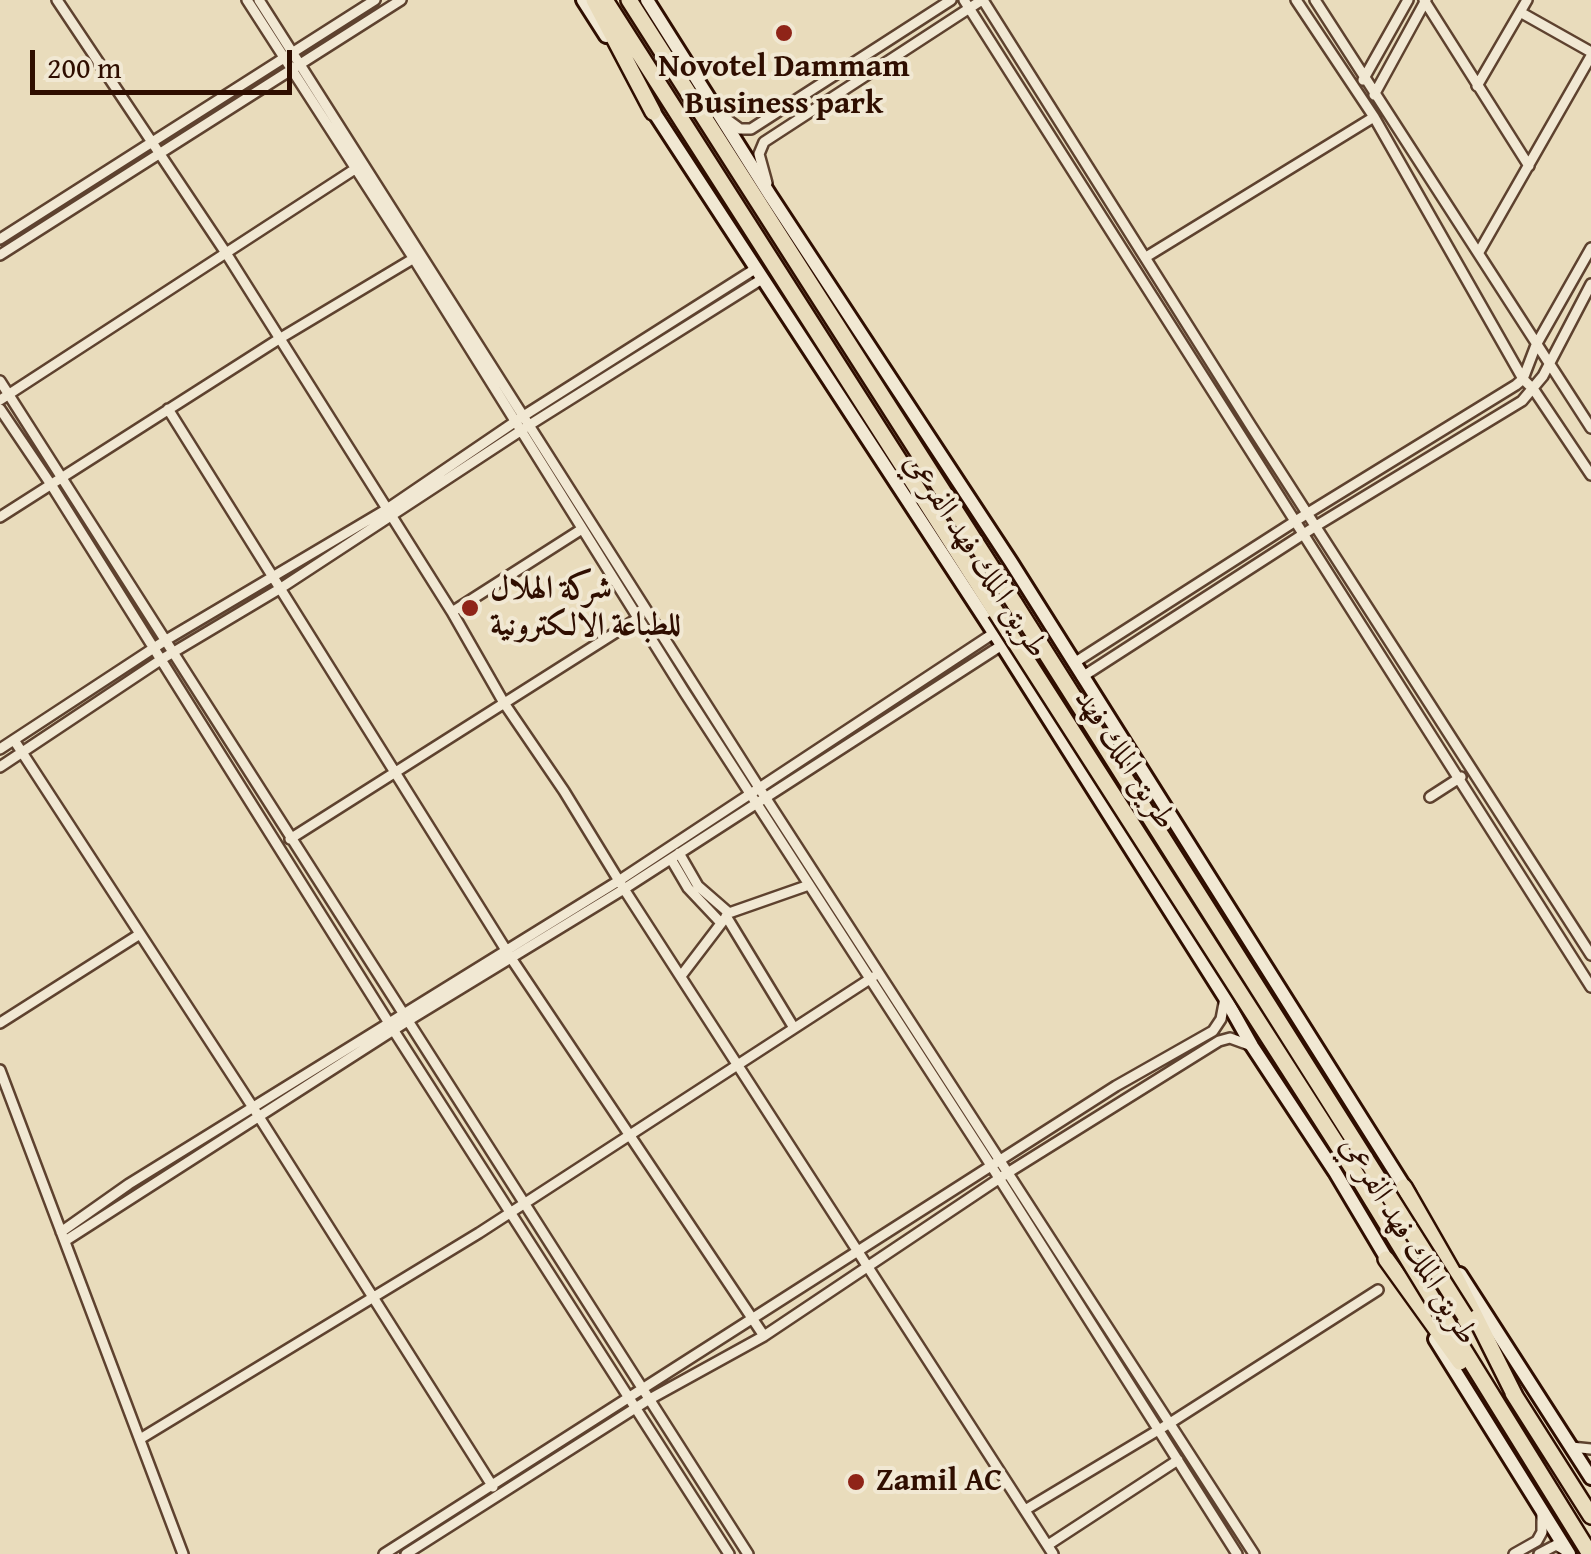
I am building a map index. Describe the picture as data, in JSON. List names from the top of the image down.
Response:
{
  "streets": {
    "highway": ["طريق الملك فهد"],
    "main road": ["طريق الملك فهد الفرعي"]
  },
  "places": ["Novotel Dammam Business park", "شركة الهلال للطباعة الالكترونية", "Zamil AC"],
  "scale_bar": "200 m"
}
